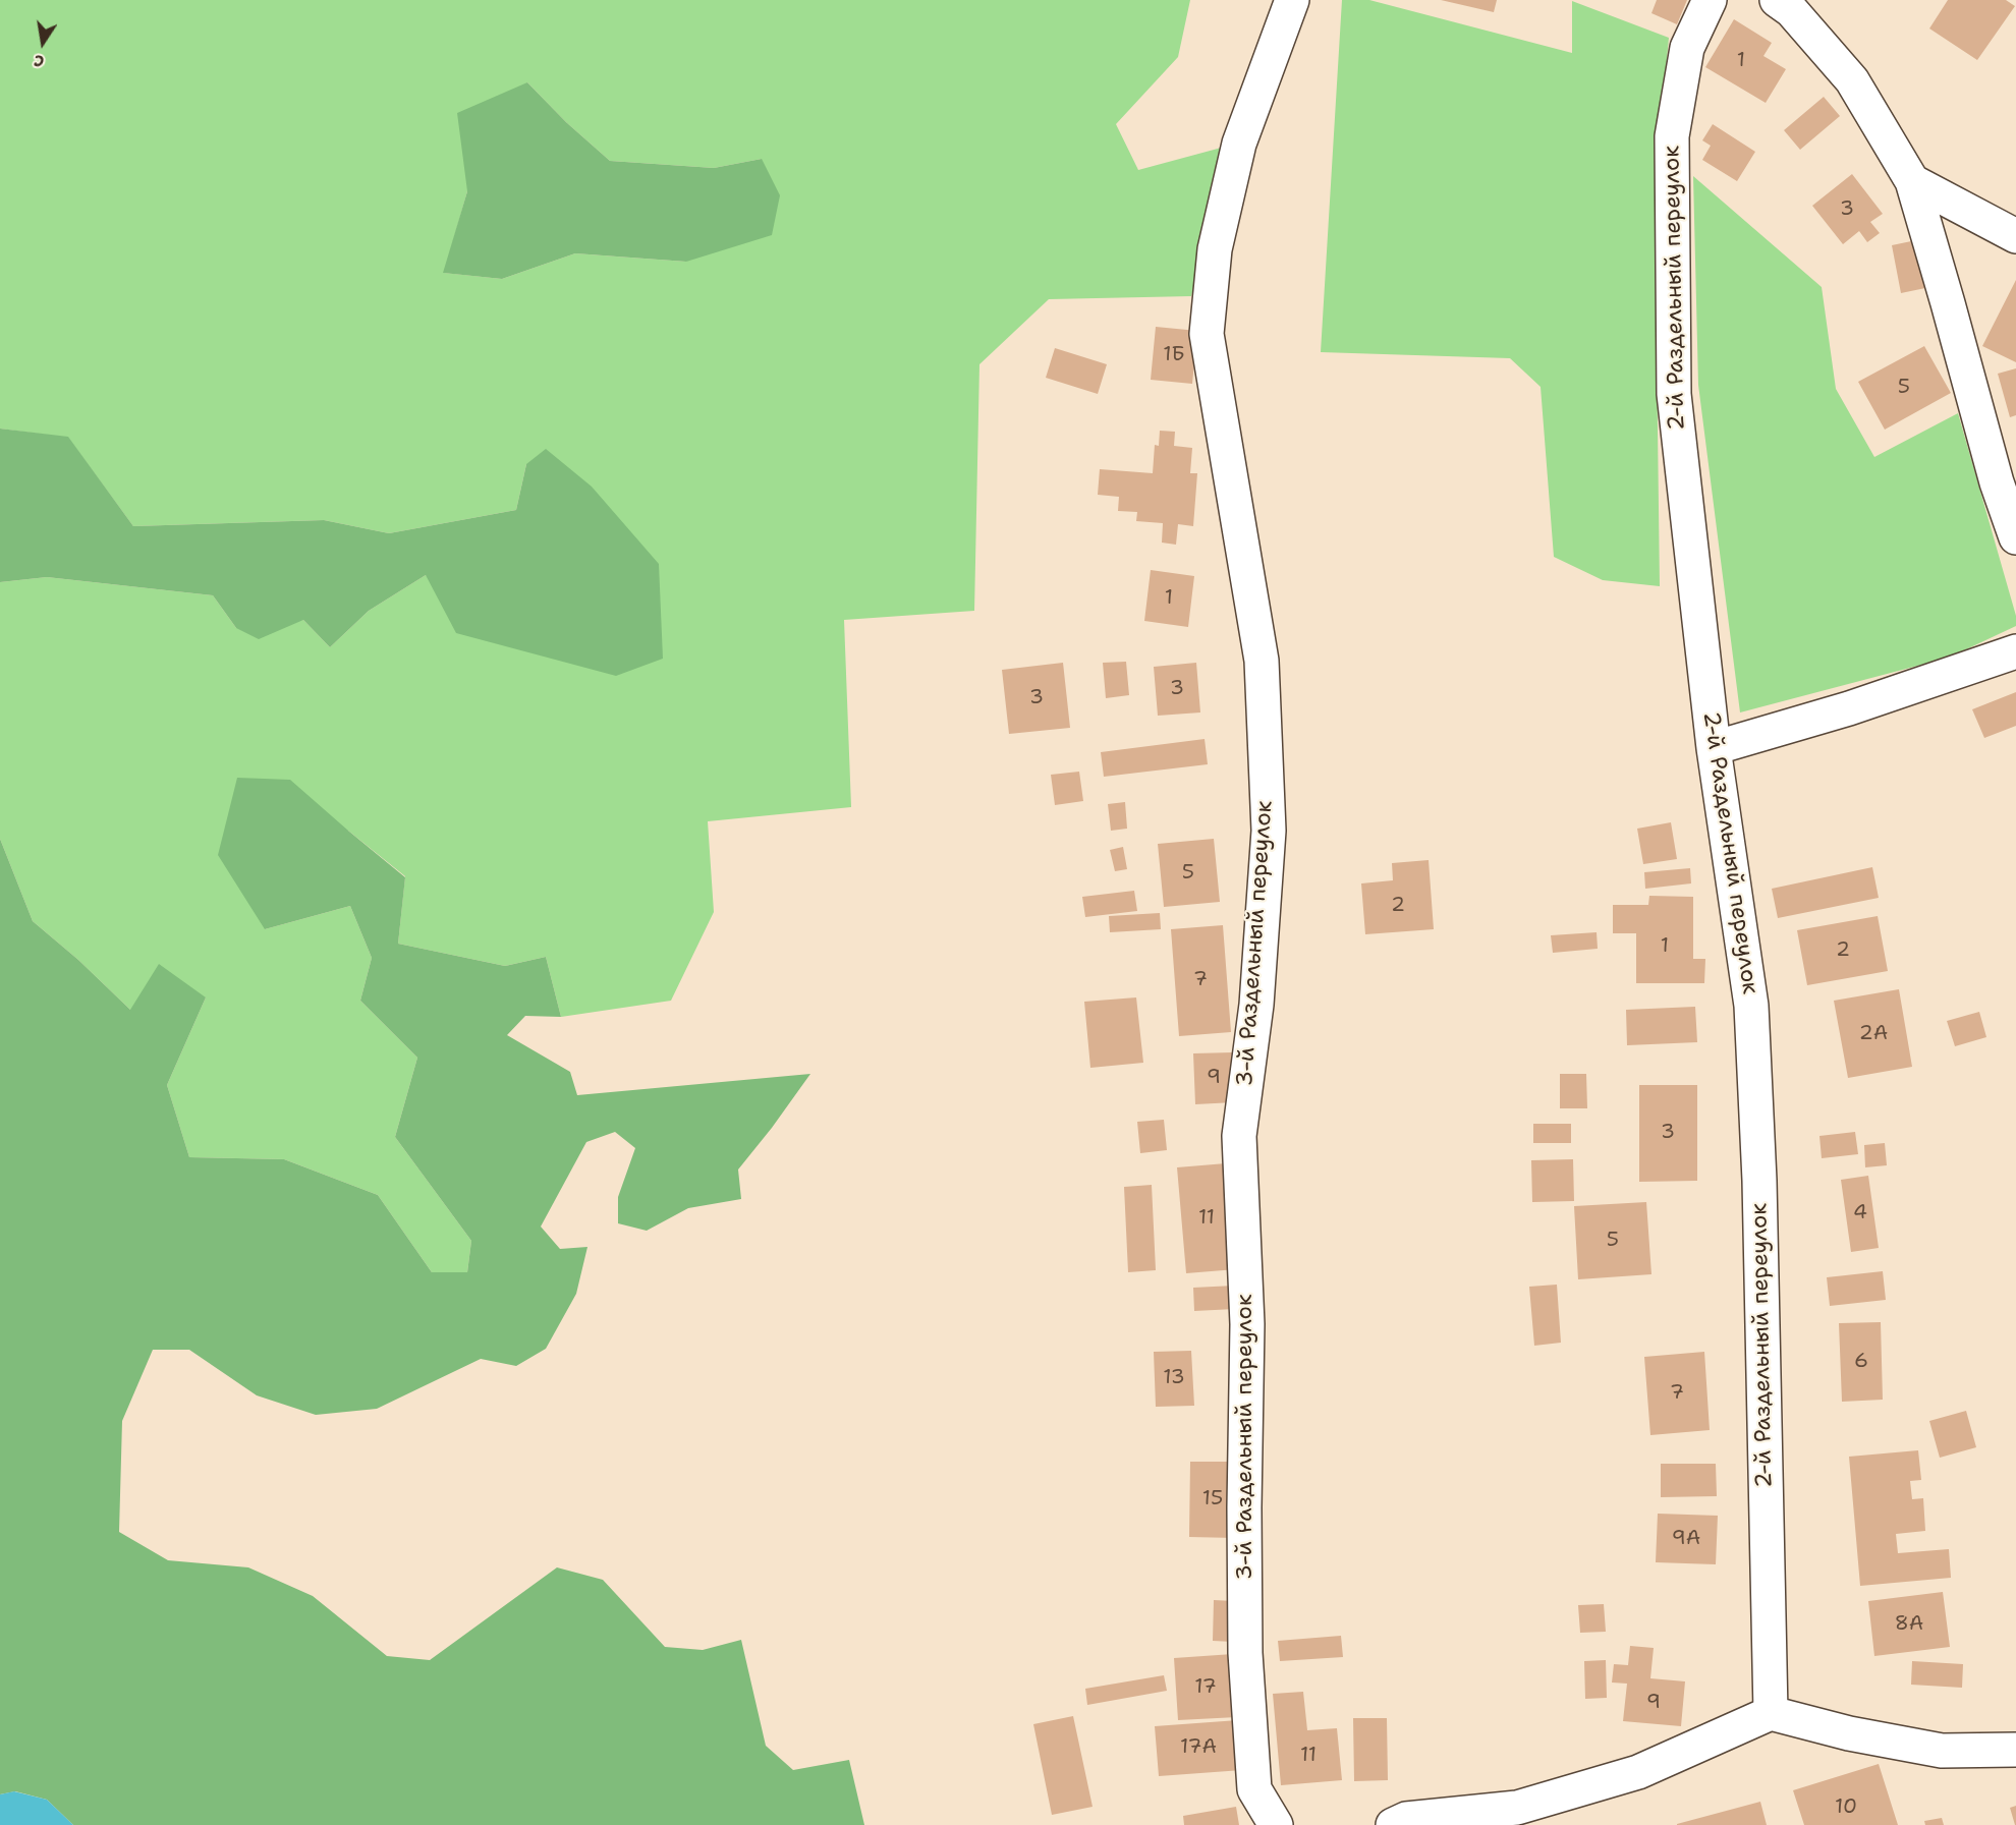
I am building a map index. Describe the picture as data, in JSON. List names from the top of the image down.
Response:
{
  "streets": {
    "street": ["2-й Раздельный переулок", "3-й Раздельный переулок"]
  },
  "house_numbers": [
    "1",
    "3",
    "1Б",
    "5",
    "1",
    "3",
    "3",
    "5",
    "2",
    "1",
    "2",
    "7",
    "2А",
    "9",
    "3",
    "4",
    "11",
    "5",
    "6",
    "13",
    "7",
    "15",
    "9А",
    "8А",
    "17",
    "9",
    "17А",
    "11",
    "10"
  ],
  "north": "bottom"
}
